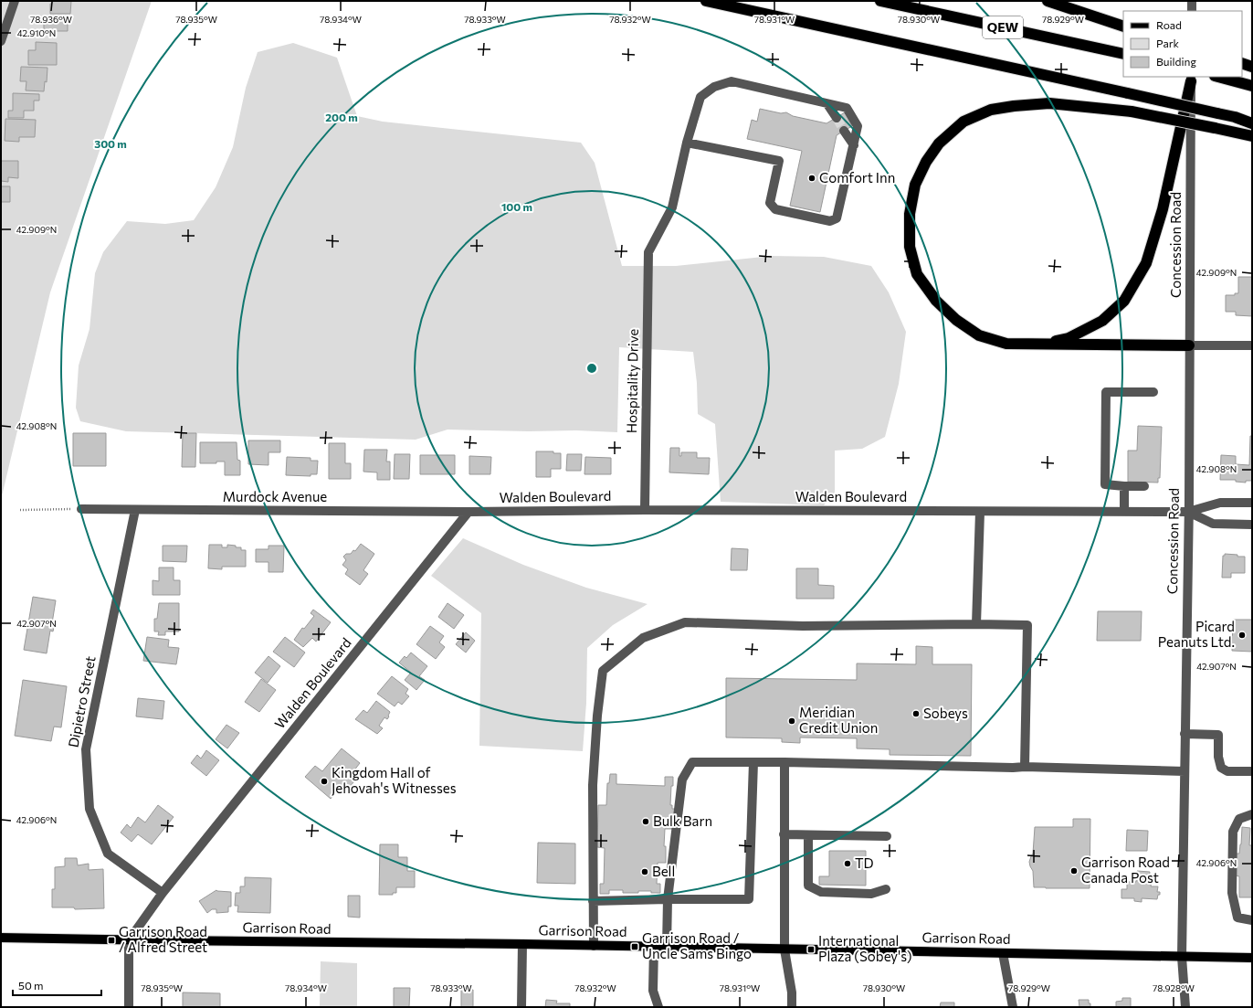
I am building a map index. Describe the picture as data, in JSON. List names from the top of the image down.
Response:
{
  "streets": {
    "highway": ["QEW"],
    "main road": ["Garrison Road"],
    "street": [
      "Concession Road",
      "Hospitality Drive",
      "Murdock Avenue",
      "Walden Boulevard",
      "Dipietro Street"
    ]
  },
  "crossings": [
    ["Concession Road", "Walden Boulevard"],
    ["Concession Road", "Garrison Road"],
    ["Hospitality Drive", "Walden Boulevard"],
    ["Murdock Avenue", "Walden Boulevard"],
    ["Murdock Avenue", "Dipietro Street"],
    ["Walden Boulevard", "Dipietro Street"],
    ["Walden Boulevard", "Garrison Road"]
  ],
  "places": {
    "other": [
      "Comfort Inn",
      "Picard Peanuts Ltd.",
      "Sobeys",
      "Meridian Credit Union",
      "Kingdom Hall of Jehovah's Witnesses",
      "Bulk Barn",
      "TD",
      "Garrison Road Canada Post",
      "Bell"
    ],
    "transit": ["Garrison Road / Alfred Street", "Garrison Road / Uncle Sams Bingo", "International Plaza (Sobey's)"]
  },
  "legend": ["Road", "Park", "Building"],
  "scale_bar": "50 m",
  "coordinates": [
    "78.936°W",
    "78.935°W",
    "78.934°W",
    "78.933°W",
    "78.932°W",
    "78.931°W",
    "78.930°W",
    "78.929°W",
    "42.910°N",
    "42.909°N",
    "42.908°N",
    "42.907°N",
    "42.906°N",
    "78.928°W"
  ],
  "rings": ["200 m", "300 m", "100 m"]
}
